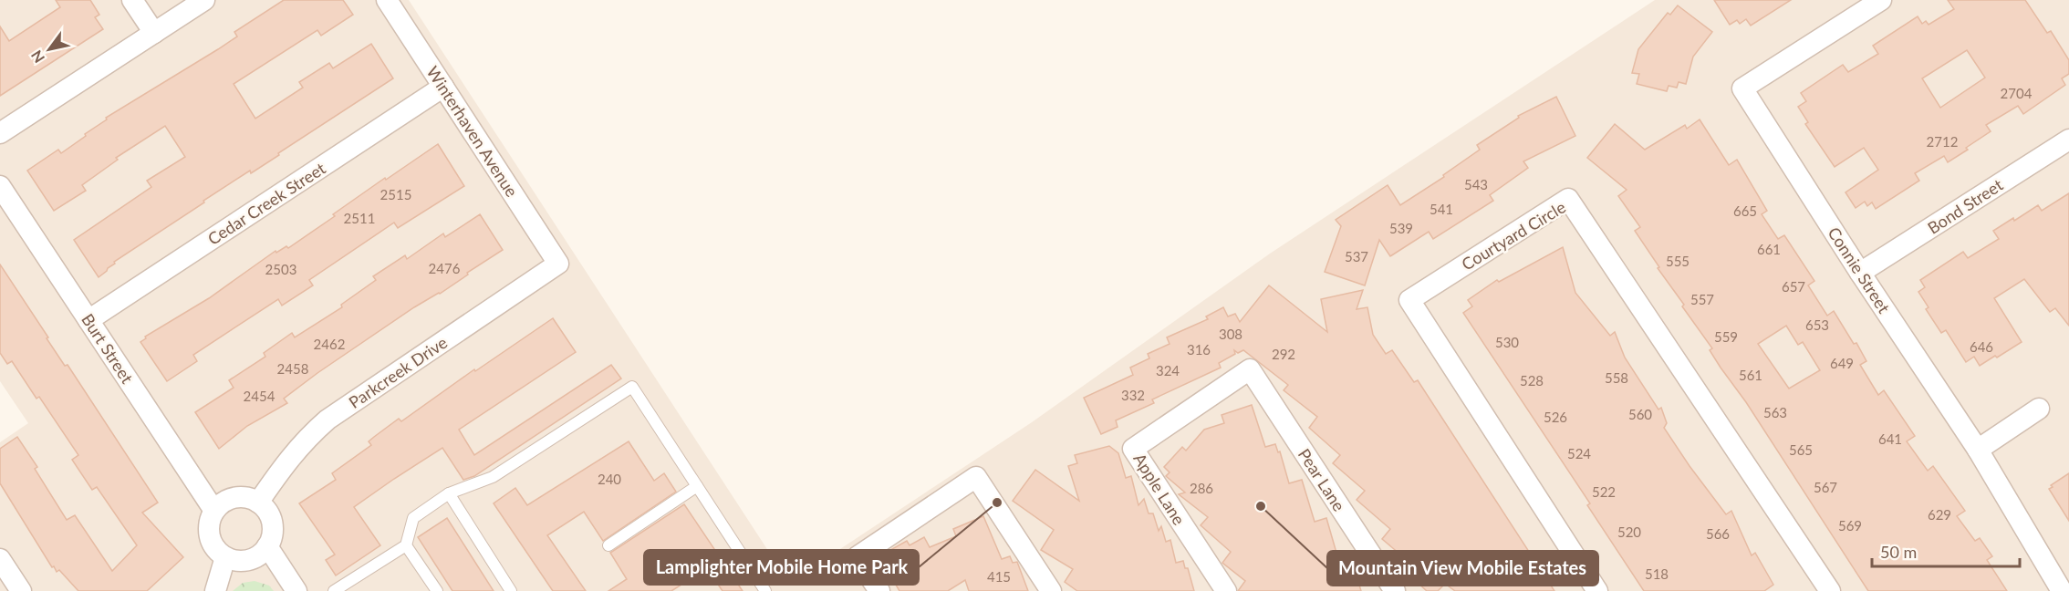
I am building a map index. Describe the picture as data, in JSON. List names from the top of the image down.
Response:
{
  "streets": {
    "street": [
      "Winterhaven Avenue",
      "Cedar Creek Street",
      "Bond Street",
      "Courtyard Circle",
      "Connie Street",
      "Burt Street",
      "Parkcreek Drive",
      "Pear Lane",
      "Apple Lane"
    ]
  },
  "crossings": [
    ["Winterhaven Avenue", "Cedar Creek Street"],
    ["Winterhaven Avenue", "Parkcreek Drive"],
    ["Cedar Creek Street", "Burt Street"],
    ["Bond Street", "Connie Street"],
    ["Burt Street", "Parkcreek Drive"],
    ["Pear Lane", "Apple Lane"]
  ],
  "places": ["Lamplighter Mobile Home Park", "Mountain View Mobile Estates"],
  "house_numbers": [
    "2704",
    "2712",
    "543",
    "2515",
    "541",
    "665",
    "2511",
    "539",
    "661",
    "537",
    "555",
    "2476",
    "2503",
    "657",
    "557",
    "653",
    "308",
    "559",
    "530",
    "2462",
    "646",
    "316",
    "292",
    "649",
    "2458",
    "324",
    "561",
    "558",
    "528",
    "332",
    "2454",
    "563",
    "560",
    "526",
    "641",
    "565",
    "524",
    "240",
    "567",
    "286",
    "522",
    "629",
    "569",
    "520",
    "566",
    "518",
    "415"
  ],
  "scale_bar": "50 m",
  "north": "bottom left"
}
